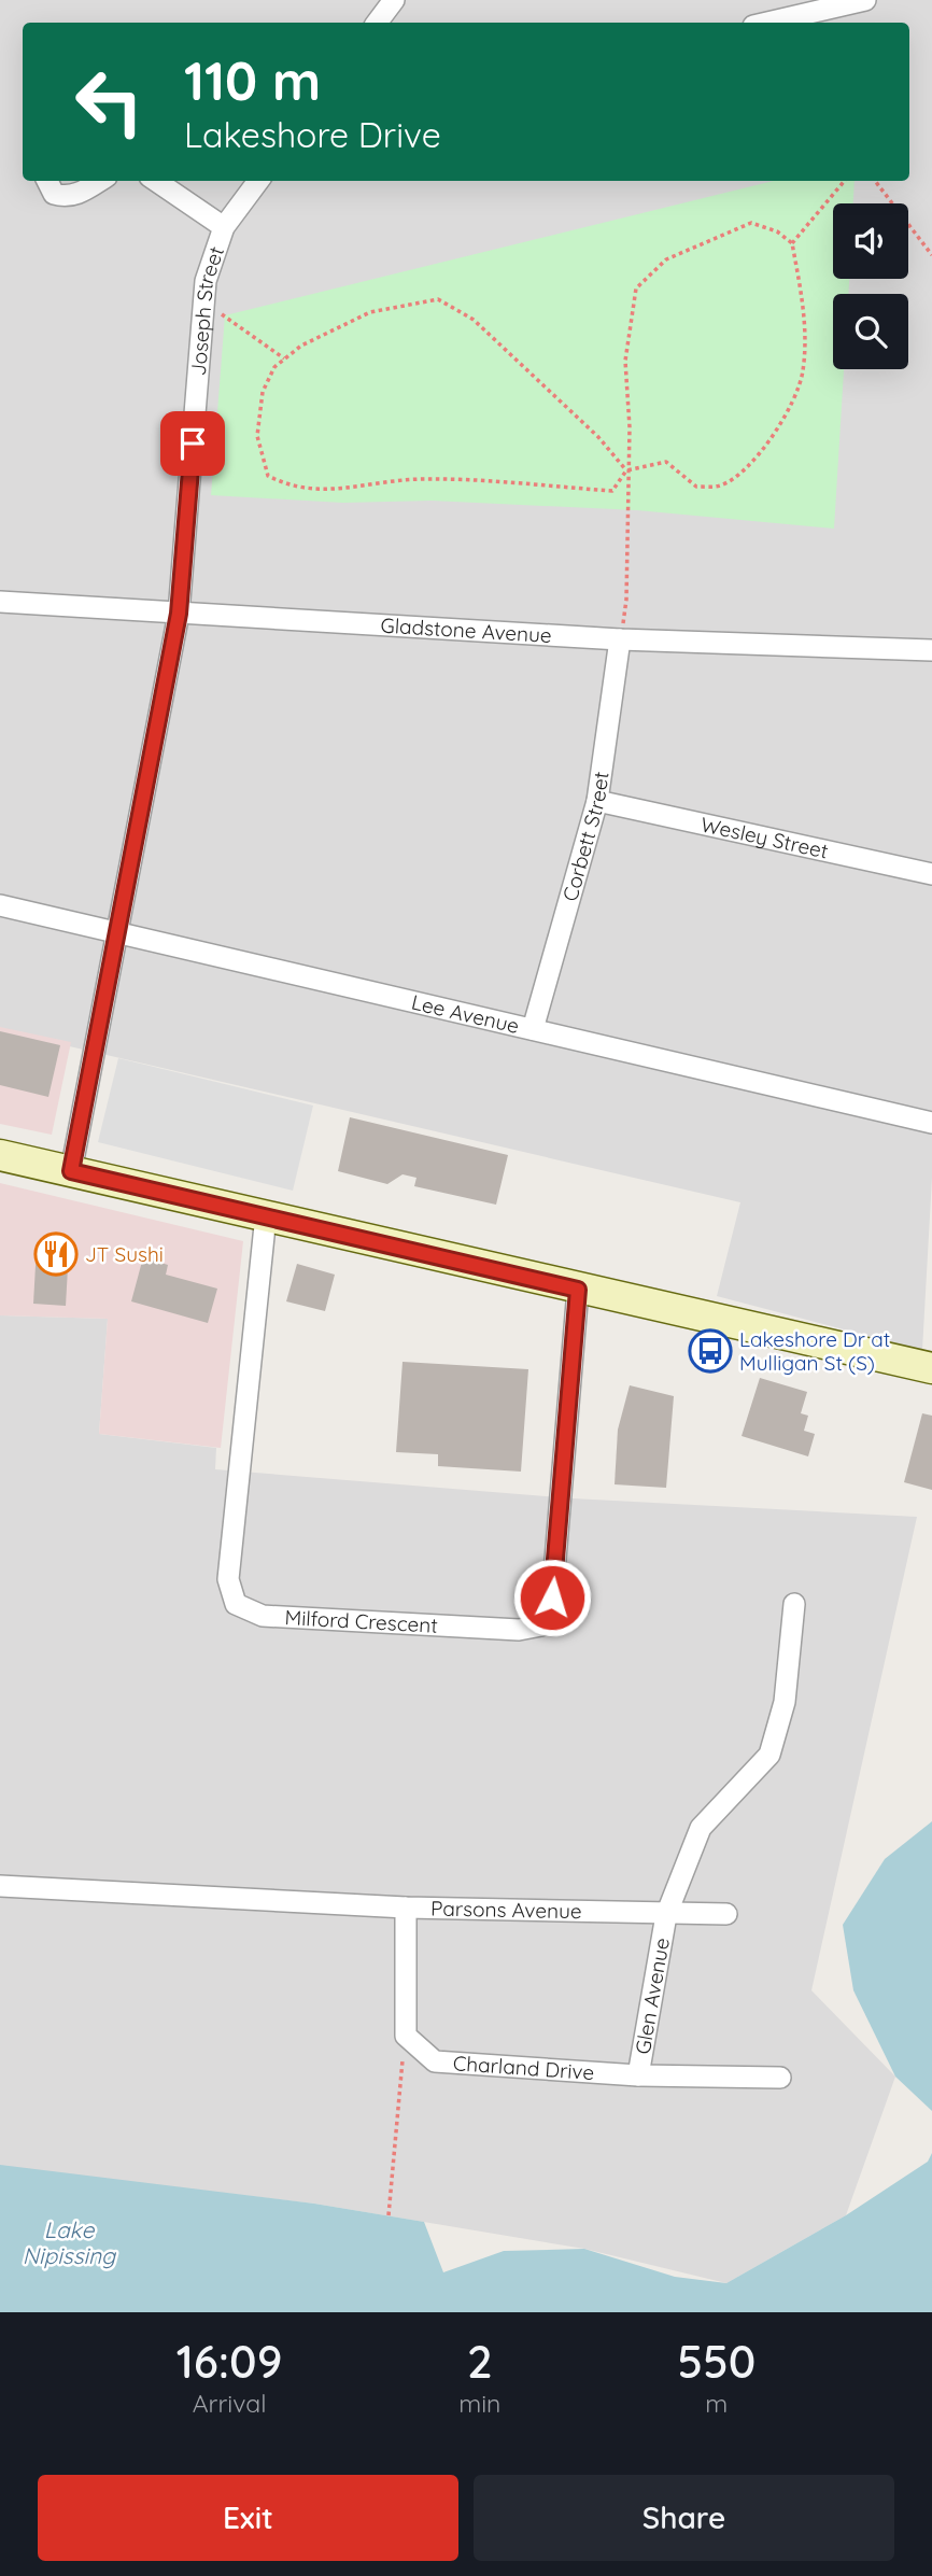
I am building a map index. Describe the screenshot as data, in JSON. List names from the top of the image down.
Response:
{
  "streets": {
    "street": [
      "Joseph Street",
      "Gladstone Avenue",
      "Corbett Street",
      "Wesley Street",
      "Lee Avenue",
      "Milford Crescent",
      "Parsons Avenue",
      "Glen Avenue",
      "Charland Drive"
    ]
  },
  "crossings": [
    ["Joseph Street", "Gladstone Avenue"],
    ["Joseph Street", "Lee Avenue"],
    ["Gladstone Avenue", "Corbett Street"],
    ["Corbett Street", "Wesley Street"],
    ["Corbett Street", "Lee Avenue"],
    ["Parsons Avenue", "Glen Avenue"],
    ["Glen Avenue", "Charland Drive"]
  ],
  "water": ["Lake Nipissing"],
  "places": {
    "restaurant": ["JT Sushi"],
    "bus stop": ["Lakeshore Dr at Mulligan St (S)"]
  },
  "page": {
    "turn": ["110 m", "Lakeshore Drive"],
    "eta": [
      "16:09",
      "Arrival",
      "2",
      "min",
      "550",
      "m"
    ],
    "buttons": ["Exit", "Share"]
  }
}
